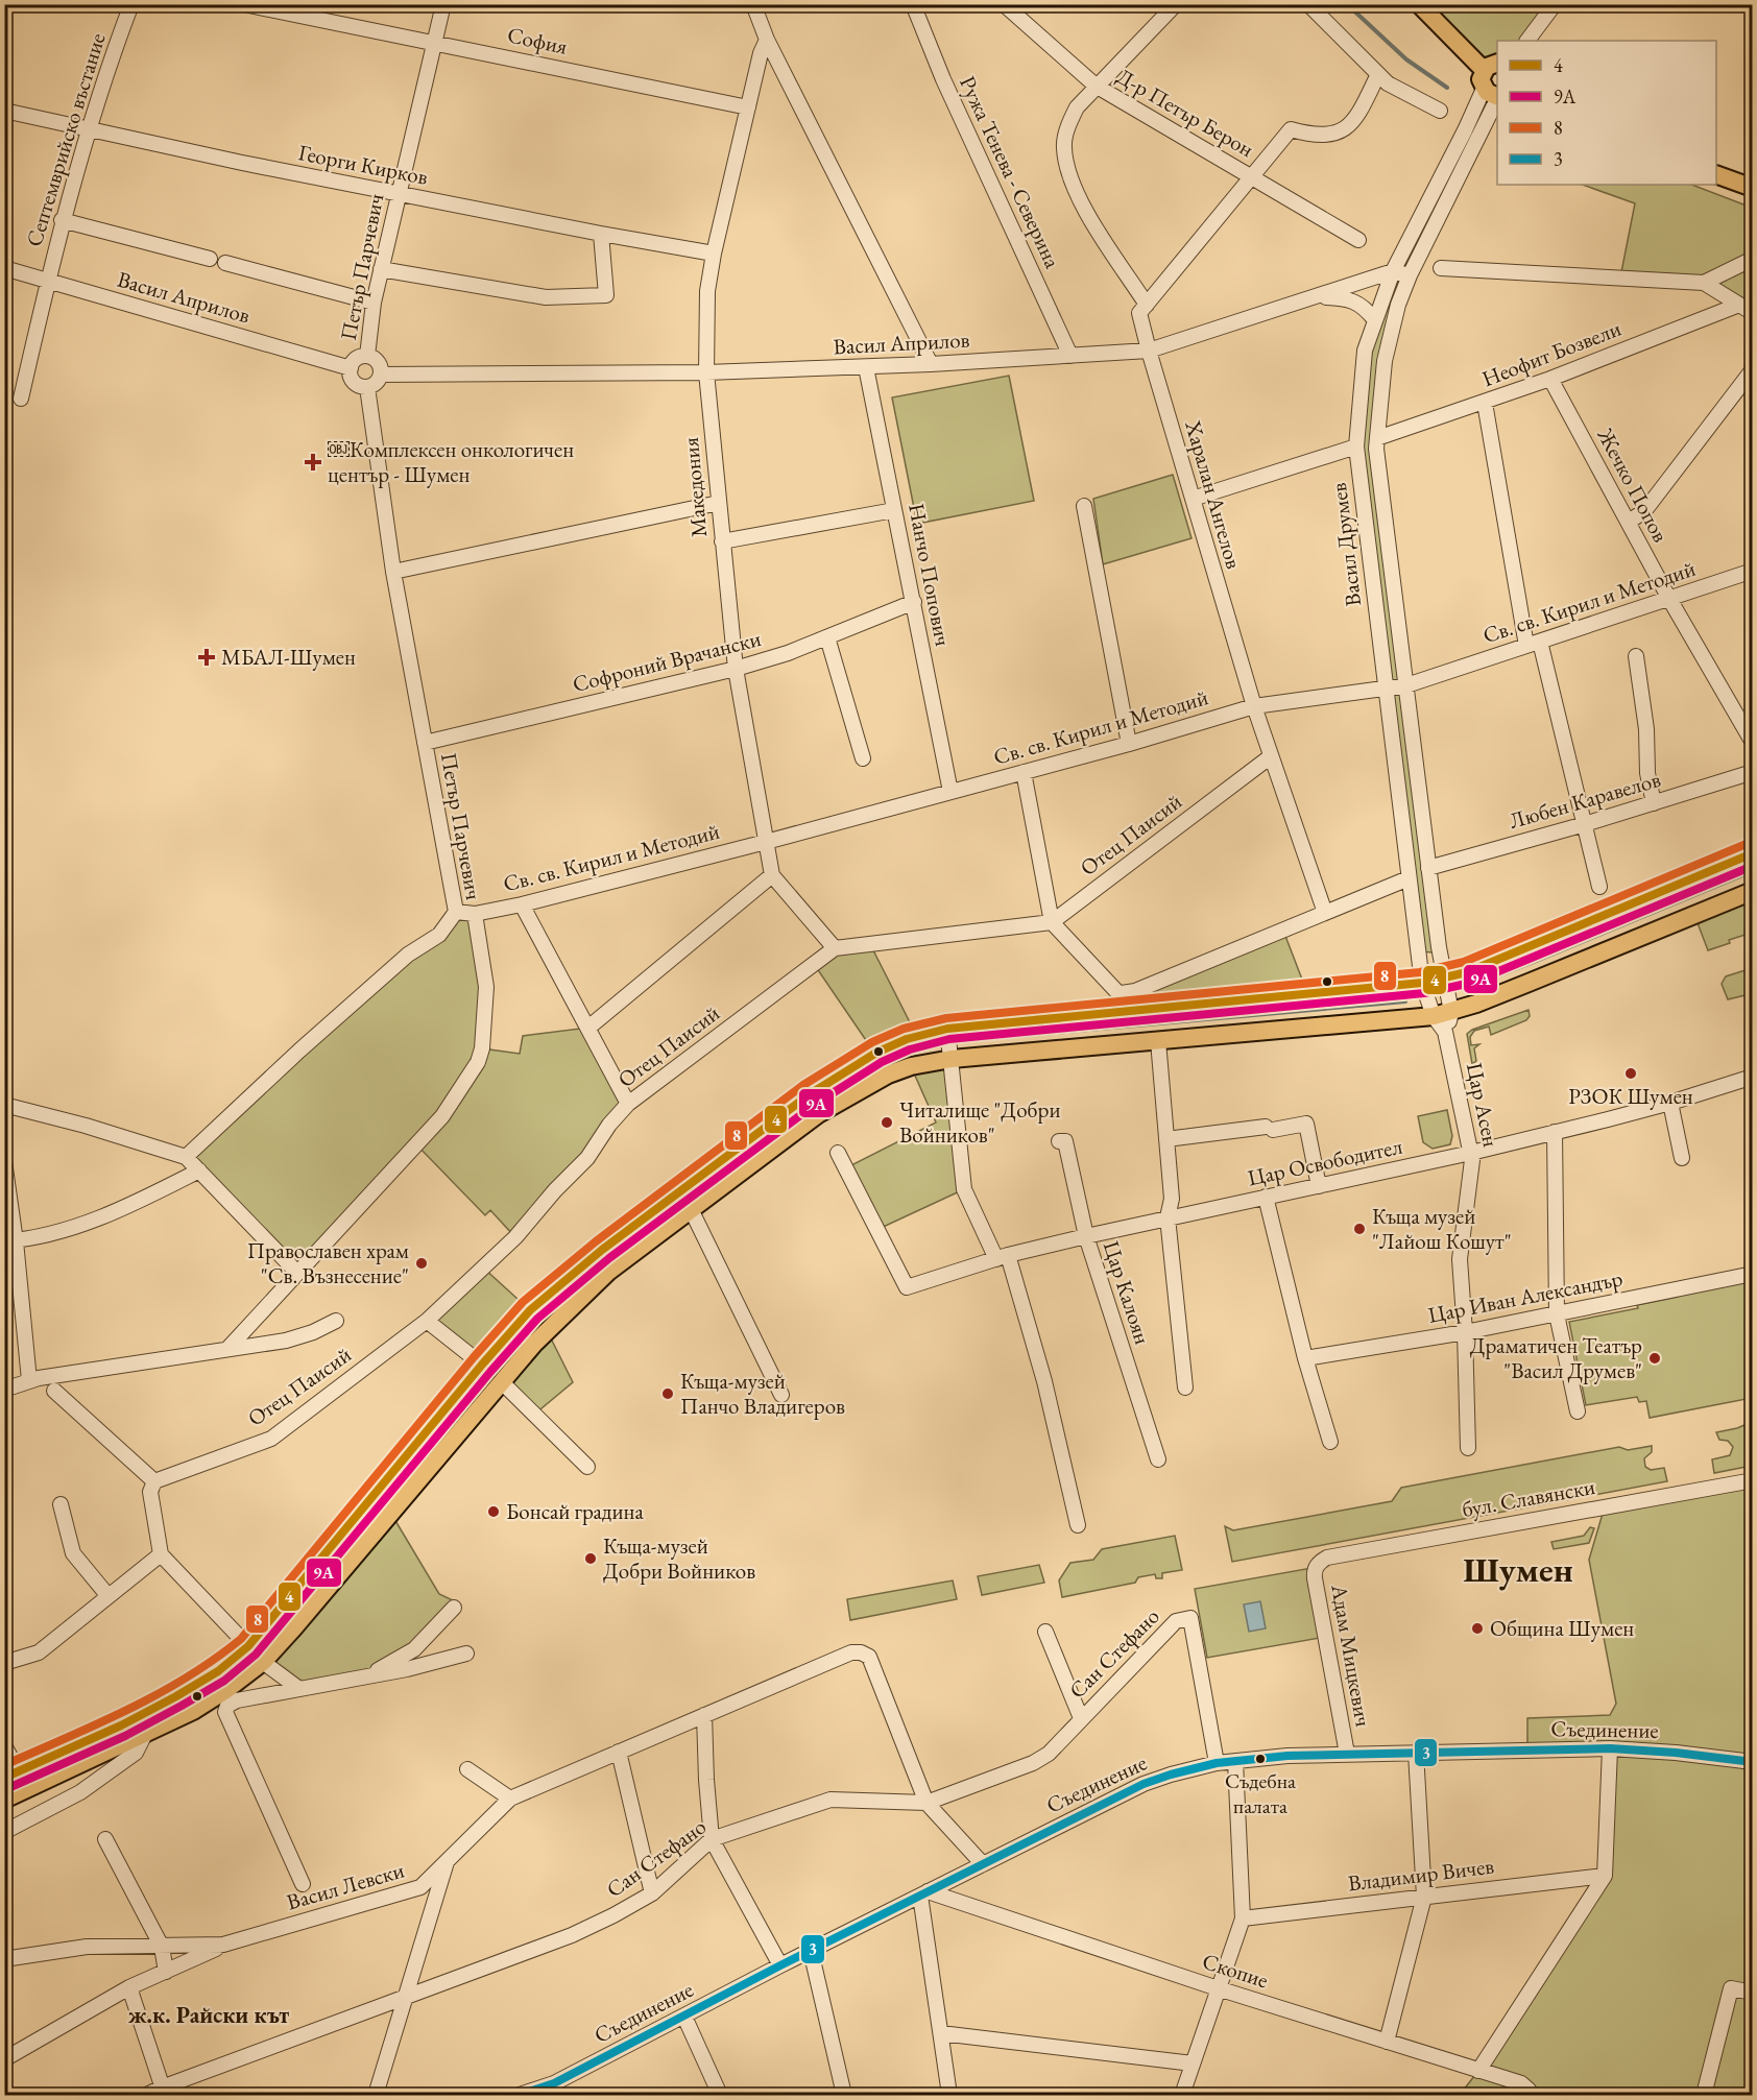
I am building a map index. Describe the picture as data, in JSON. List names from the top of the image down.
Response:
{
  "streets": {
    "street": [
      "София",
      "Д-р Петър Берон",
      "Септемврийско въстание",
      "Георги Кирков",
      "Ружа Тенева - Северина",
      "Петър Парчевич",
      "Васил Априлов",
      "Неофит Бозвели",
      "Жечко Попов",
      "Македония",
      "Харалан Ангелов",
      "Васил Друмев",
      "Нанчо Попович",
      "Св. св. Кирил и Методий",
      "Софроний Врачански",
      "Любен Каравелов",
      "Отец Паисий",
      "Цар Асен",
      "Цар Освободител",
      "Цар Калоян",
      "Цар Иван Александър",
      "бул. Славянски",
      "Сан Стефано",
      "Адам Мицкевич",
      "Съединение",
      "Владимир Вичев",
      "Васил Левски",
      "Скопие"
    ]
  },
  "crossings": [
    ["София", "Петър Парчевич"],
    ["София", "Македония"],
    ["Септемврийско въстание", "Георги Кирков"],
    ["Септемврийско въстание", "Васил Априлов"],
    ["Георги Кирков", "Петър Парчевич"],
    ["Георги Кирков", "Македония"],
    ["Ружа Тенева - Северина", "Васил Априлов"],
    ["Петър Парчевич", "Васил Априлов"],
    ["Петър Парчевич", "Св. св. Кирил и Методий"],
    ["Петър Парчевич", "Софроний Врачански"],
    ["Васил Априлов", "Македония"],
    ["Васил Априлов", "Харалан Ангелов"],
    ["Васил Априлов", "Васил Друмев"],
    ["Васил Априлов", "Нанчо Попович"],
    ["Неофит Бозвели", "Жечко Попов"],
    ["Неофит Бозвели", "Васил Друмев"],
    ["Жечко Попов", "Св. св. Кирил и Методий"],
    ["Македония", "Св. св. Кирил и Методий"],
    ["Македония", "Софроний Врачански"],
    ["Македония", "Отец Паисий"],
    ["Харалан Ангелов", "Св. св. Кирил и Методий"],
    ["Харалан Ангелов", "Отец Паисий"],
    ["Васил Друмев", "Св. св. Кирил и Методий"],
    ["Васил Друмев", "Любен Каравелов"],
    ["Васил Друмев", "Цар Асен"],
    ["Нанчо Попович", "Св. св. Кирил и Методий"],
    ["Нанчо Попович", "Софроний Врачански"],
    ["Цар Асен", "Цар Освободител"],
    ["Цар Асен", "Цар Иван Александър"],
    ["Цар Освободител", "Цар Калоян"],
    ["бул. Славянски", "Адам Мицкевич"],
    ["Сан Стефано", "Съединение"],
    ["Сан Стефано", "Васил Левски"],
    ["Адам Мицкевич", "Съединение"],
    ["Съединение", "Скопие"]
  ],
  "districts": ["Шумен", "ж.к. Райски кът"],
  "places": {
    "health": ["￼Комплексен онкологичен център - Шумен", "МБАЛ-Шумен"],
    "other": [
      "РЗОК Шумен",
      "Читалище \"Добри Войников\"",
      "Къща музей \"Лайош Кошут\"",
      "Православен храм \"Св. Възнесение\"",
      "Драматичен Театър \"Васил Друмев\"",
      "Къща-музей Панчо Владигеров",
      "Бонсай градина",
      "Къща-музей Добри Войников",
      "Община Шумен",
      "Съдебна палата"
    ]
  },
  "lines": [
    "transit line 8",
    "transit line 4",
    "transit line 9А",
    "transit line 3"
  ],
  "legend": [
    "4",
    "9А",
    "8",
    "3"
  ]
}
